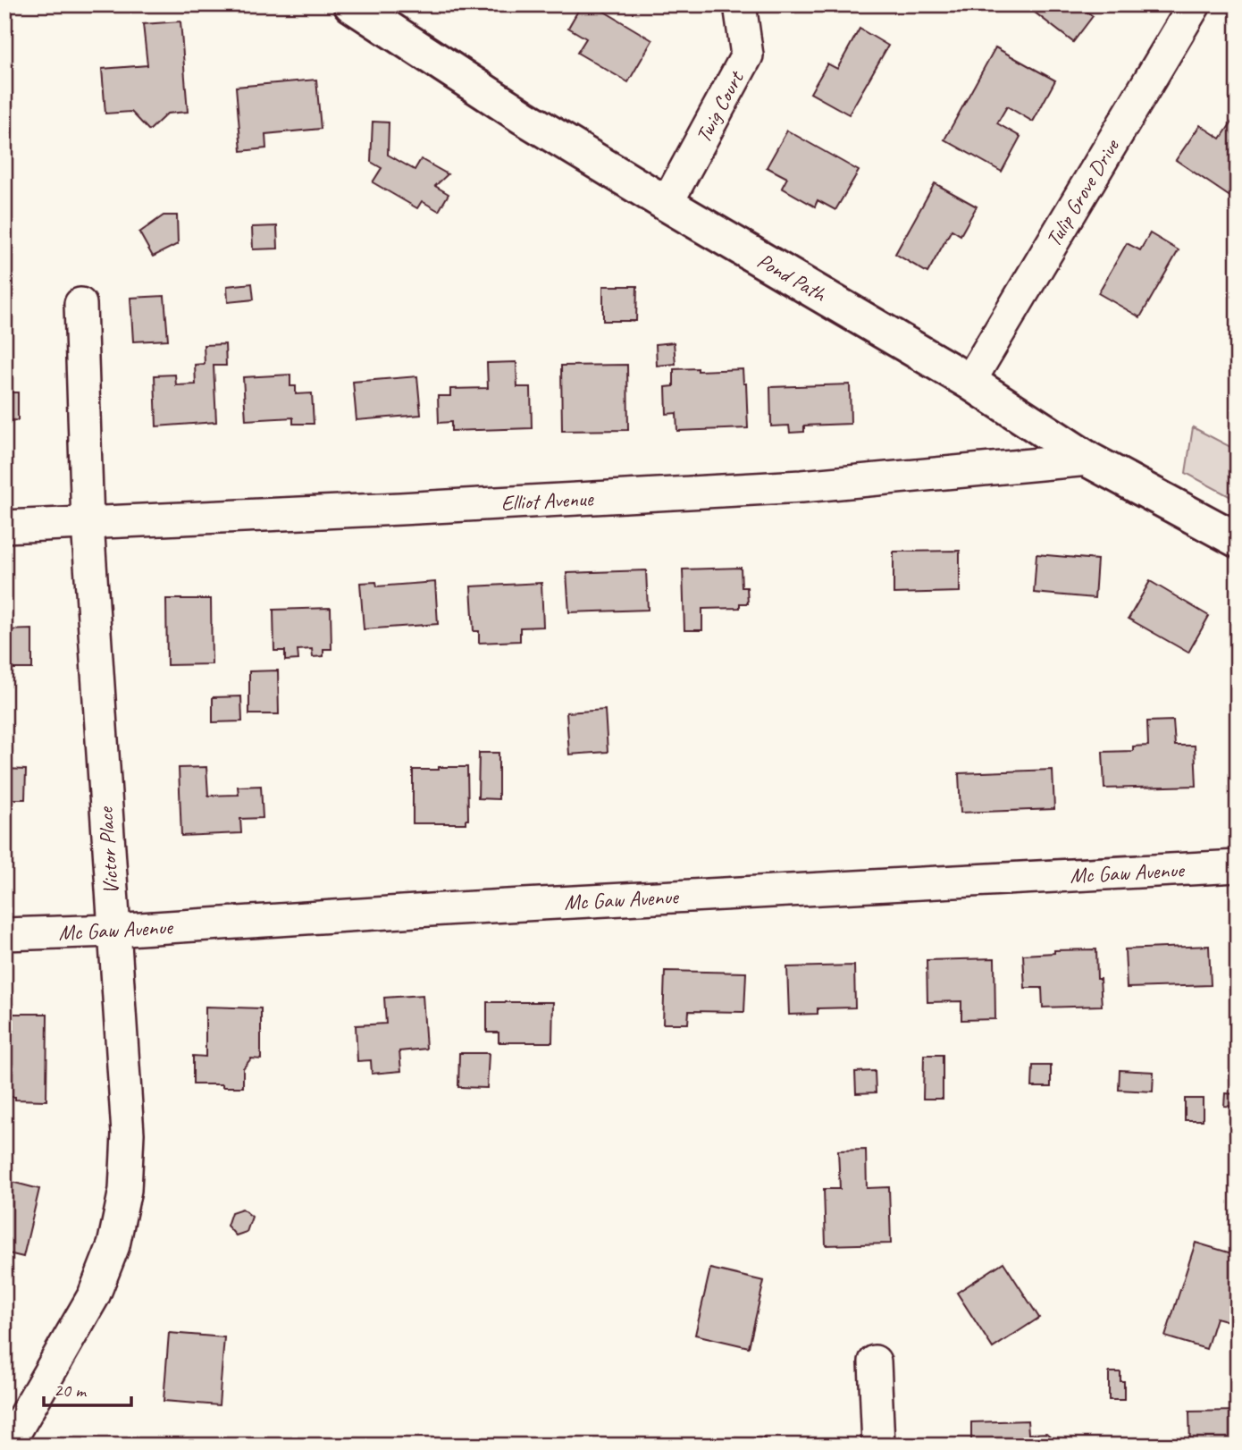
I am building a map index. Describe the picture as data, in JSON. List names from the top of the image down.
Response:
{
  "streets": {
    "street": [
      "Twig Court",
      "Tulip Grove Drive",
      "Pond Path",
      "Elliot Avenue",
      "Victor Place",
      "Mc Gaw Avenue"
    ]
  },
  "crossings": [
    ["Twig Court", "Pond Path"],
    ["Tulip Grove Drive", "Pond Path"],
    ["Pond Path", "Elliot Avenue"],
    ["Elliot Avenue", "Victor Place"],
    ["Victor Place", "Mc Gaw Avenue"]
  ],
  "scale_bar": "20 m"
}
